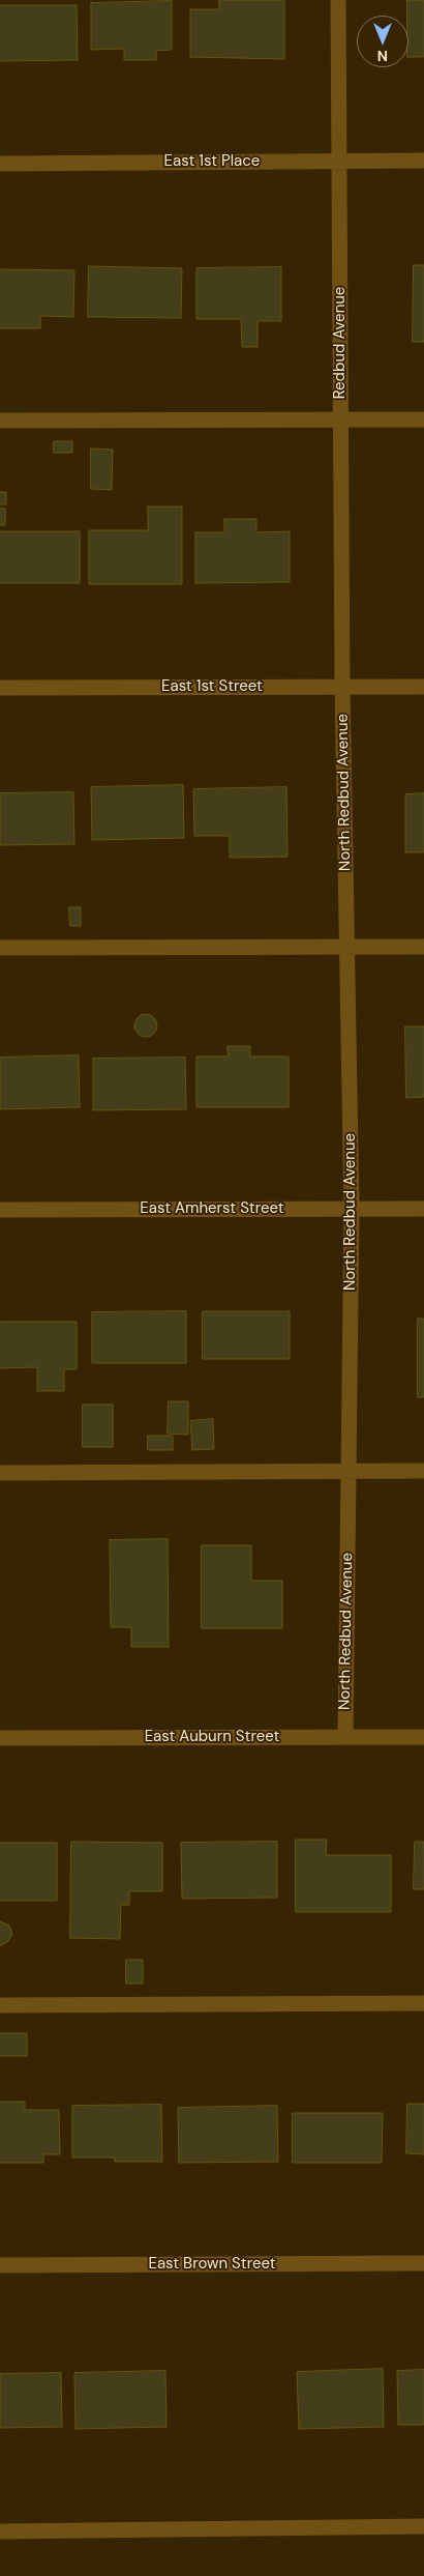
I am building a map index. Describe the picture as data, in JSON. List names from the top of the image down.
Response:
{
  "streets": {
    "street": [
      "East 1st Place",
      "Redbud Avenue",
      "East 1st Street",
      "North Redbud Avenue",
      "East Amherst Street",
      "East Auburn Street",
      "East Brown Street"
    ]
  },
  "crossings": [
    ["East 1st Place", "Redbud Avenue"],
    ["Redbud Avenue", "East 1st Street"],
    ["Redbud Avenue", "North Redbud Avenue"],
    ["East 1st Street", "North Redbud Avenue"],
    ["North Redbud Avenue", "East Amherst Street"],
    ["North Redbud Avenue", "East Auburn Street"]
  ],
  "north": "bottom"
}
